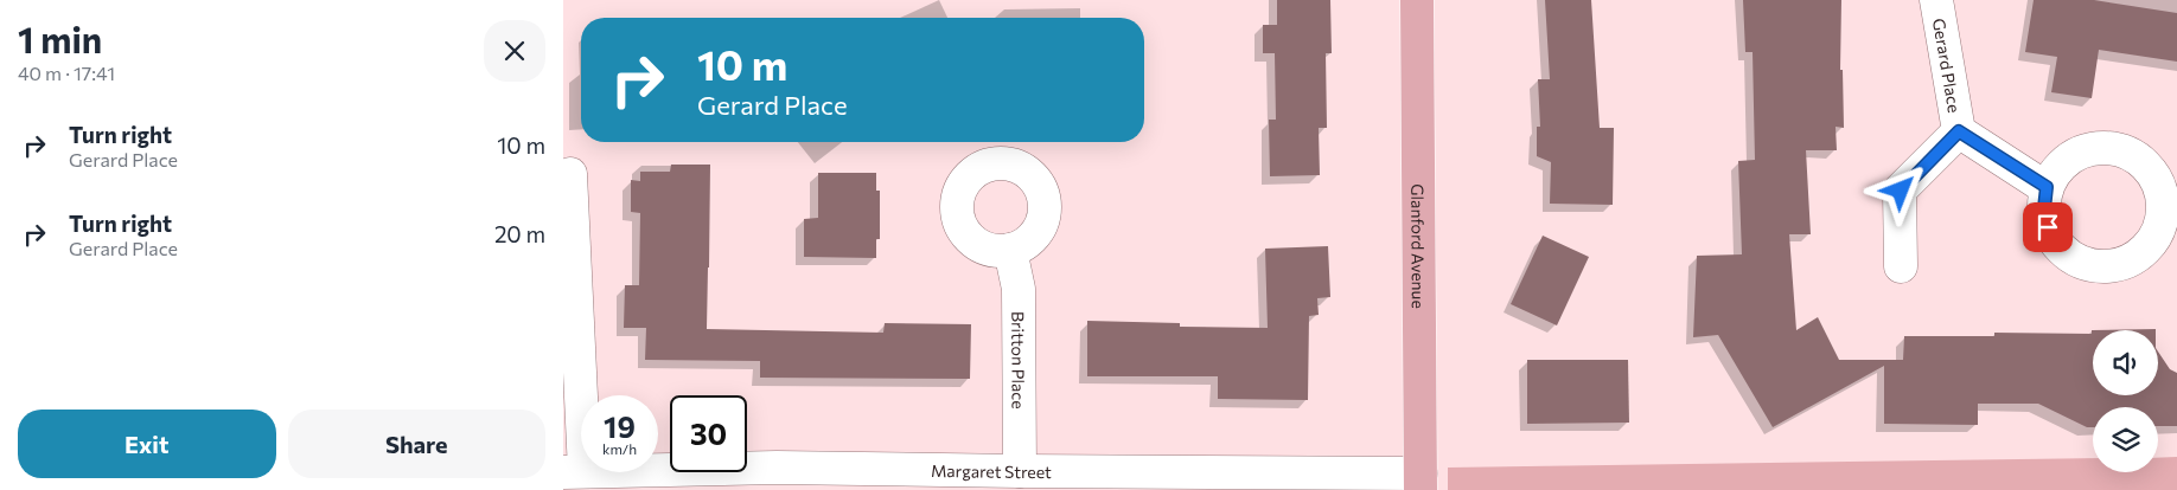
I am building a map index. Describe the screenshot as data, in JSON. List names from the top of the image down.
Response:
{
  "streets": {
    "main road": ["Glanford Avenue"],
    "street": ["Gerard Place", "Britton Place", "Margaret Street"]
  },
  "crossings": [
    ["Glanford Avenue", "Margaret Street"],
    ["Britton Place", "Margaret Street"]
  ],
  "page": {
    "heading": ["1 min", "40 m · 17:41"],
    "turn": ["10 m", "Gerard Place"],
    "list": [
      {
        "name": "Turn right",
        "note": "Gerard Place",
        "value": "10 m"
      },
      {
        "name": "Turn right",
        "note": "Gerard Place",
        "value": "20 m"
      }
    ],
    "speed": "19 km/h",
    "limit": "30",
    "buttons": ["Exit", "Share"]
  }
}
